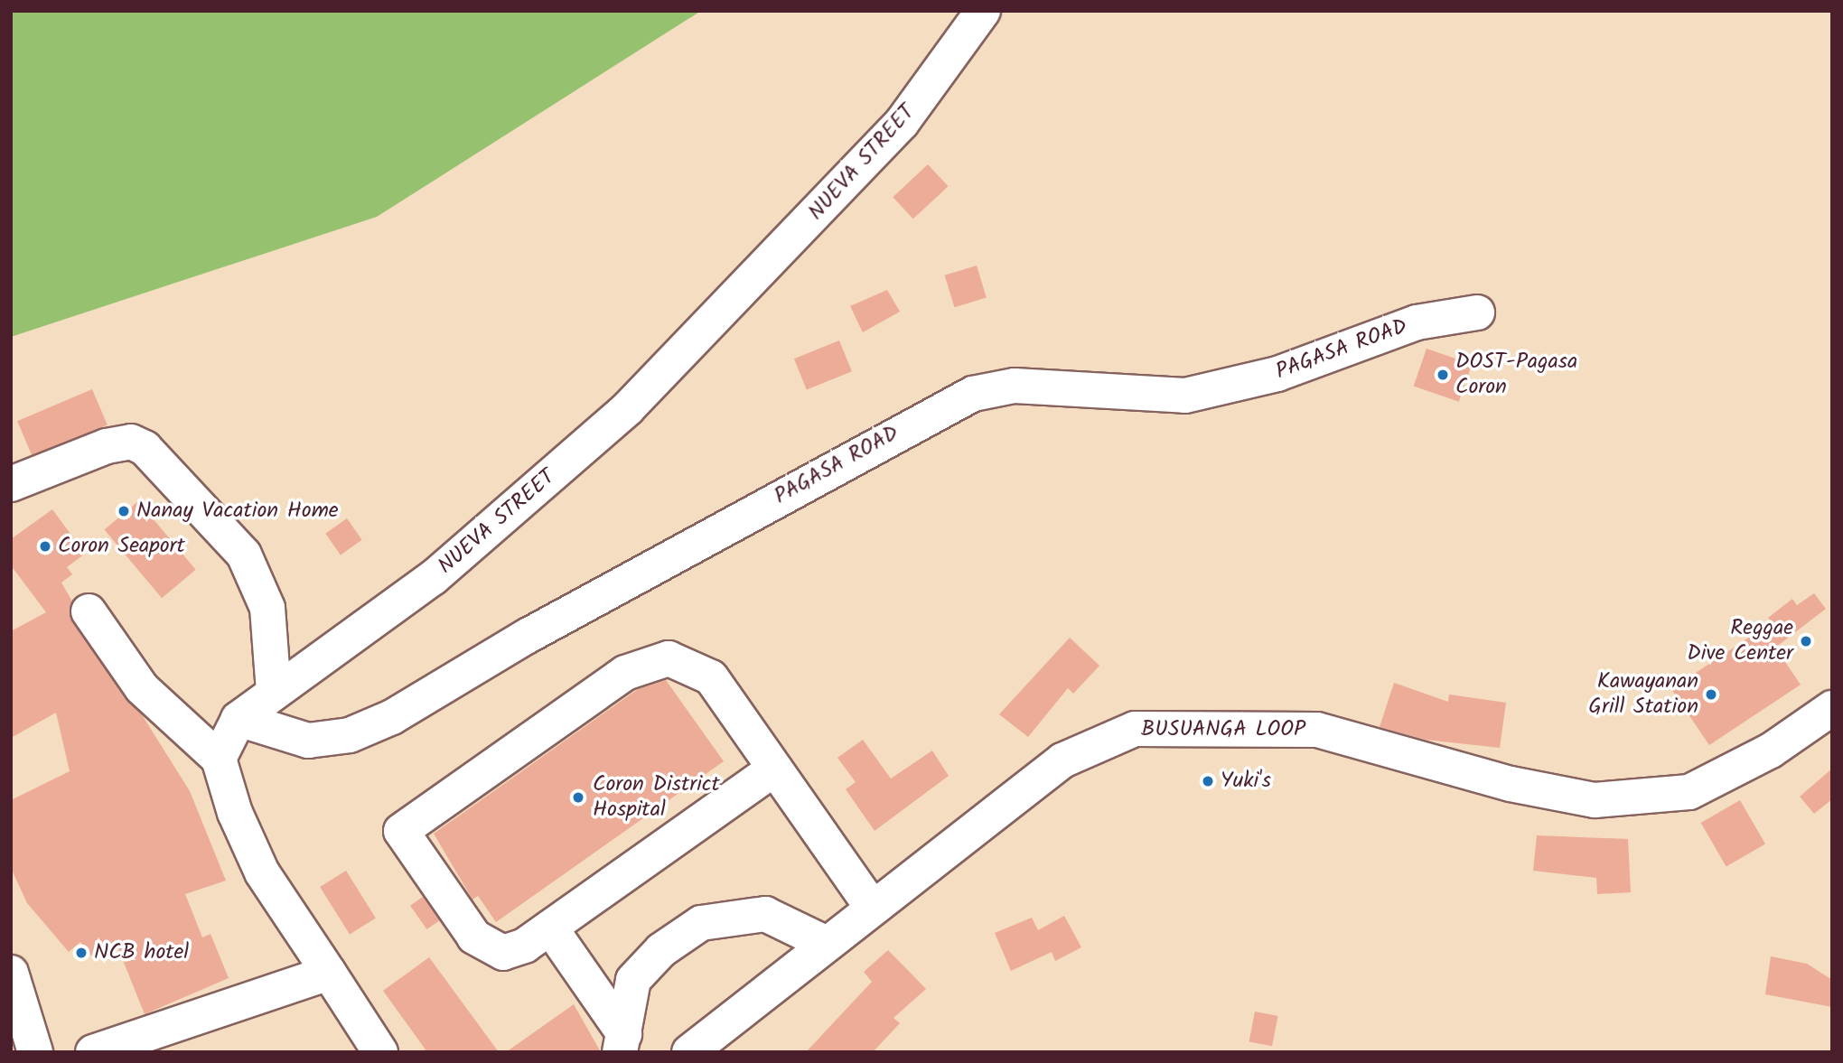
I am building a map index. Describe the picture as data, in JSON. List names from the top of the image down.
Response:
{
  "streets": {
    "street": ["NUEVA STREET", "PAGASA ROAD", "BUSUANGA LOOP"]
  },
  "crossings": [
    ["NUEVA STREET", "PAGASA ROAD"]
  ],
  "places": [
    "DOST-Pagasa Coron",
    "Nanay Vacation Home",
    "Coron Seaport",
    "Reggae Dive Center",
    "Kawayanan Grill Station",
    "Yuki's",
    "Coron District Hospital",
    "NCB hotel"
  ]
}
